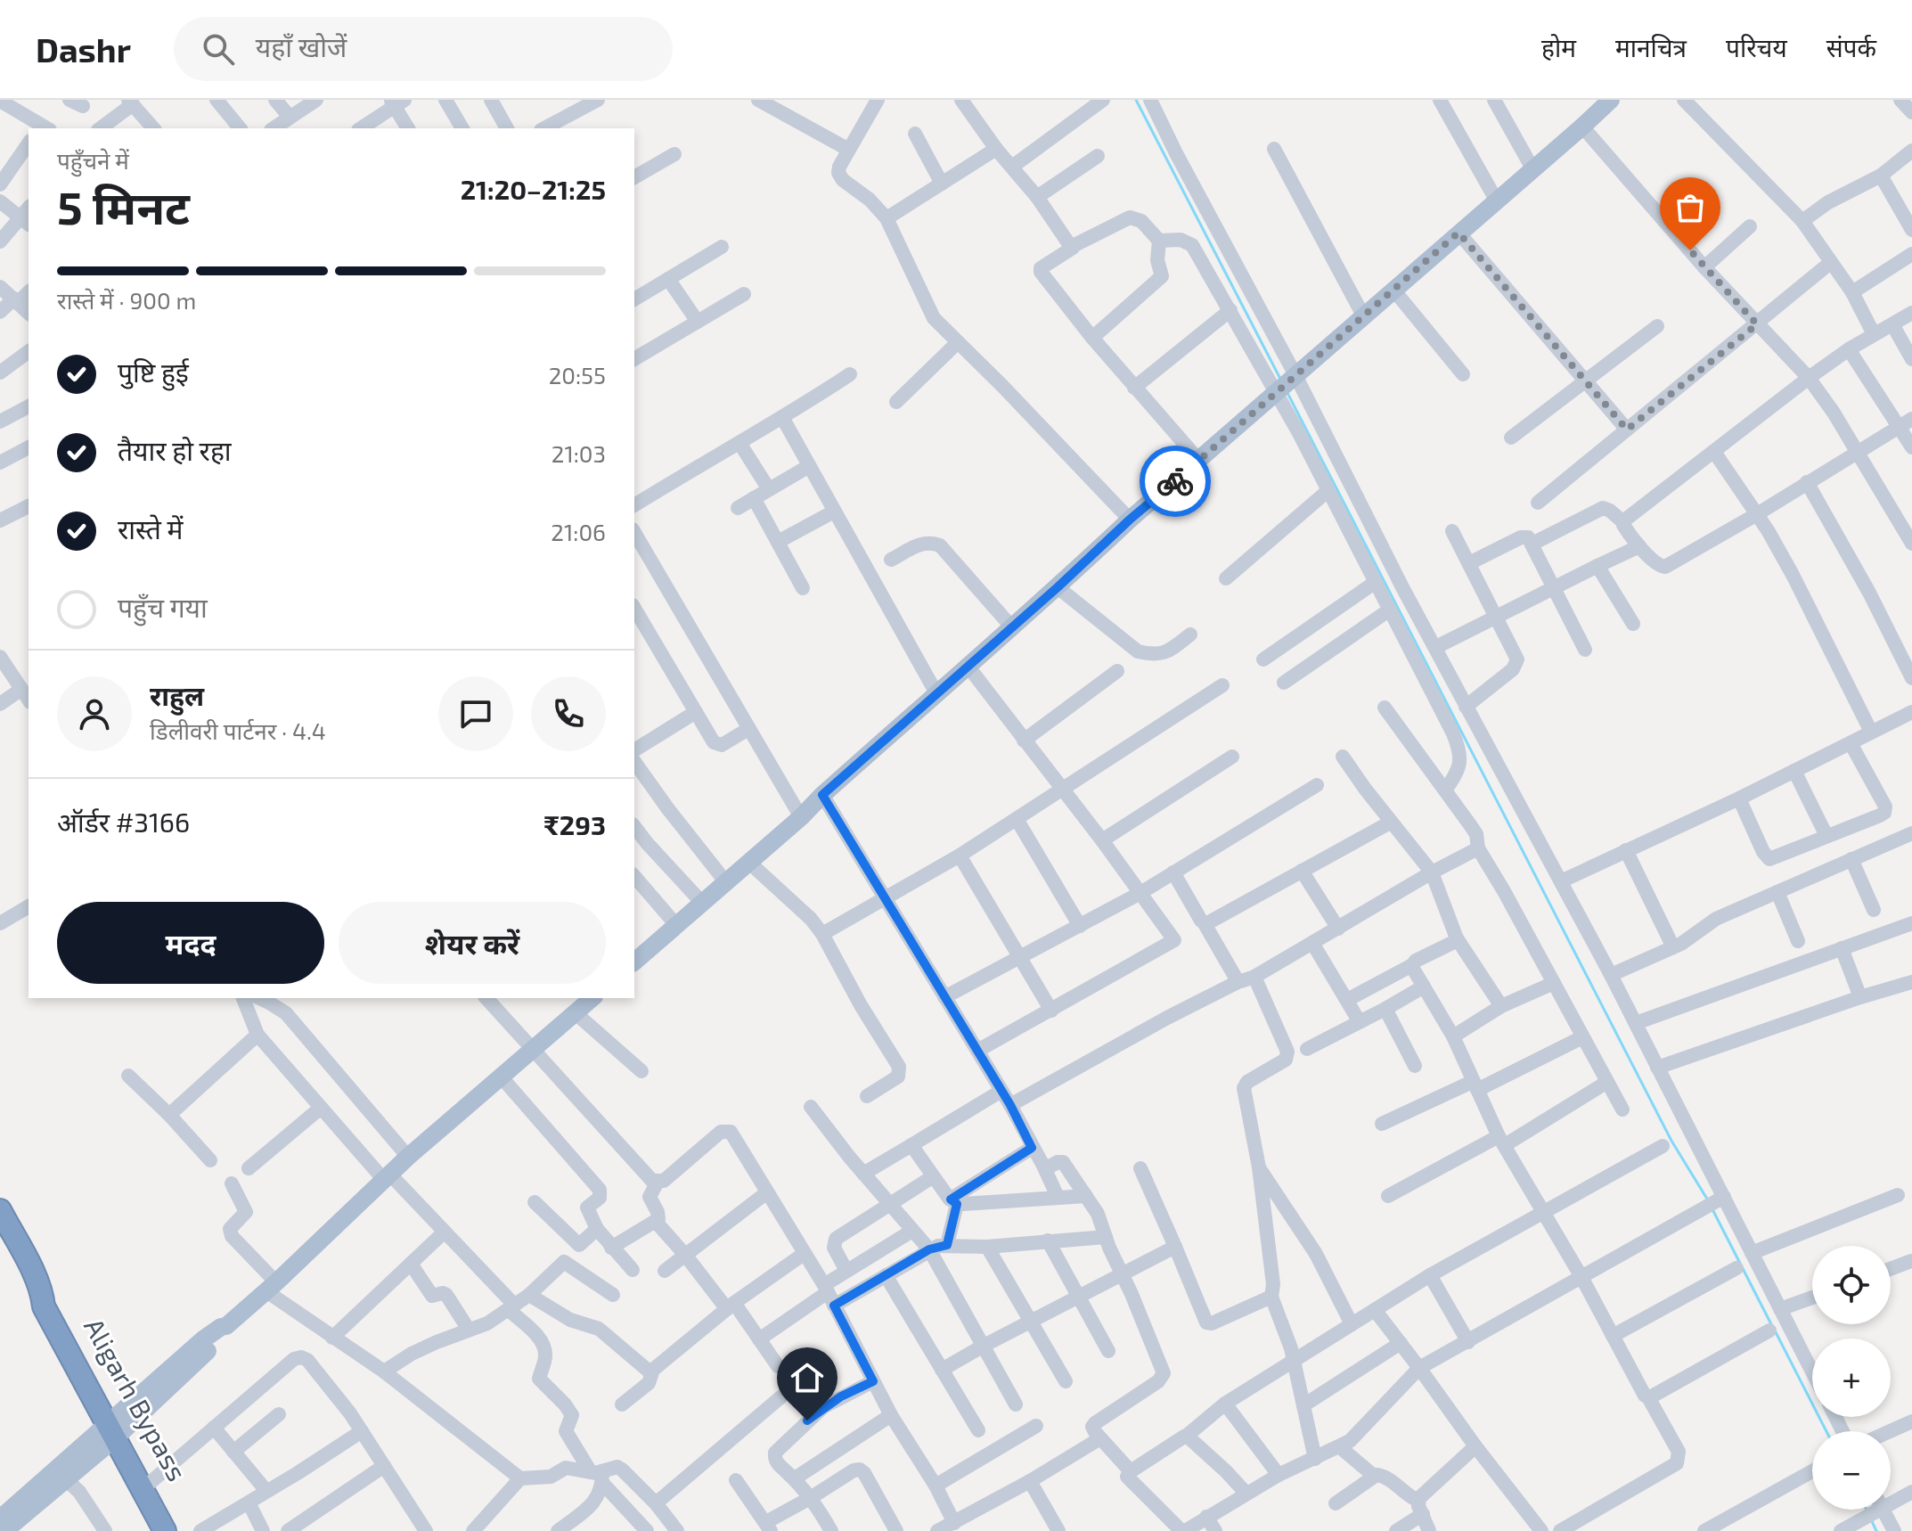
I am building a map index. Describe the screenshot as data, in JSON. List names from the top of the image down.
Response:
{
  "streets": {
    "highway": ["Aligarh Bypass"]
  },
  "page": {
    "header": "Dashr",
    "search": "यहाँ खोजें",
    "nav": [
      "होम",
      "मानचित्र",
      "परिचय",
      "संपर्क"
    ],
    "heading": ["5 मिनट", "पहुँचने में", "21:20–21:25"],
    "panel": [
      "राहुल",
      "डिलीवरी पार्टनर · 4.4",
      "ऑर्डर #3166",
      "₹293"
    ],
    "bar": "रास्ते में · 900 m",
    "list": [
      ["पुष्टि हुई", "20:55"],
      ["तैयार हो रहा", "21:03"],
      ["रास्ते में", "21:06"],
      "पहुँच गया"
    ],
    "buttons": ["मदद", "शेयर करें"],
    "map_buttons": ["+", "−"]
  }
}
